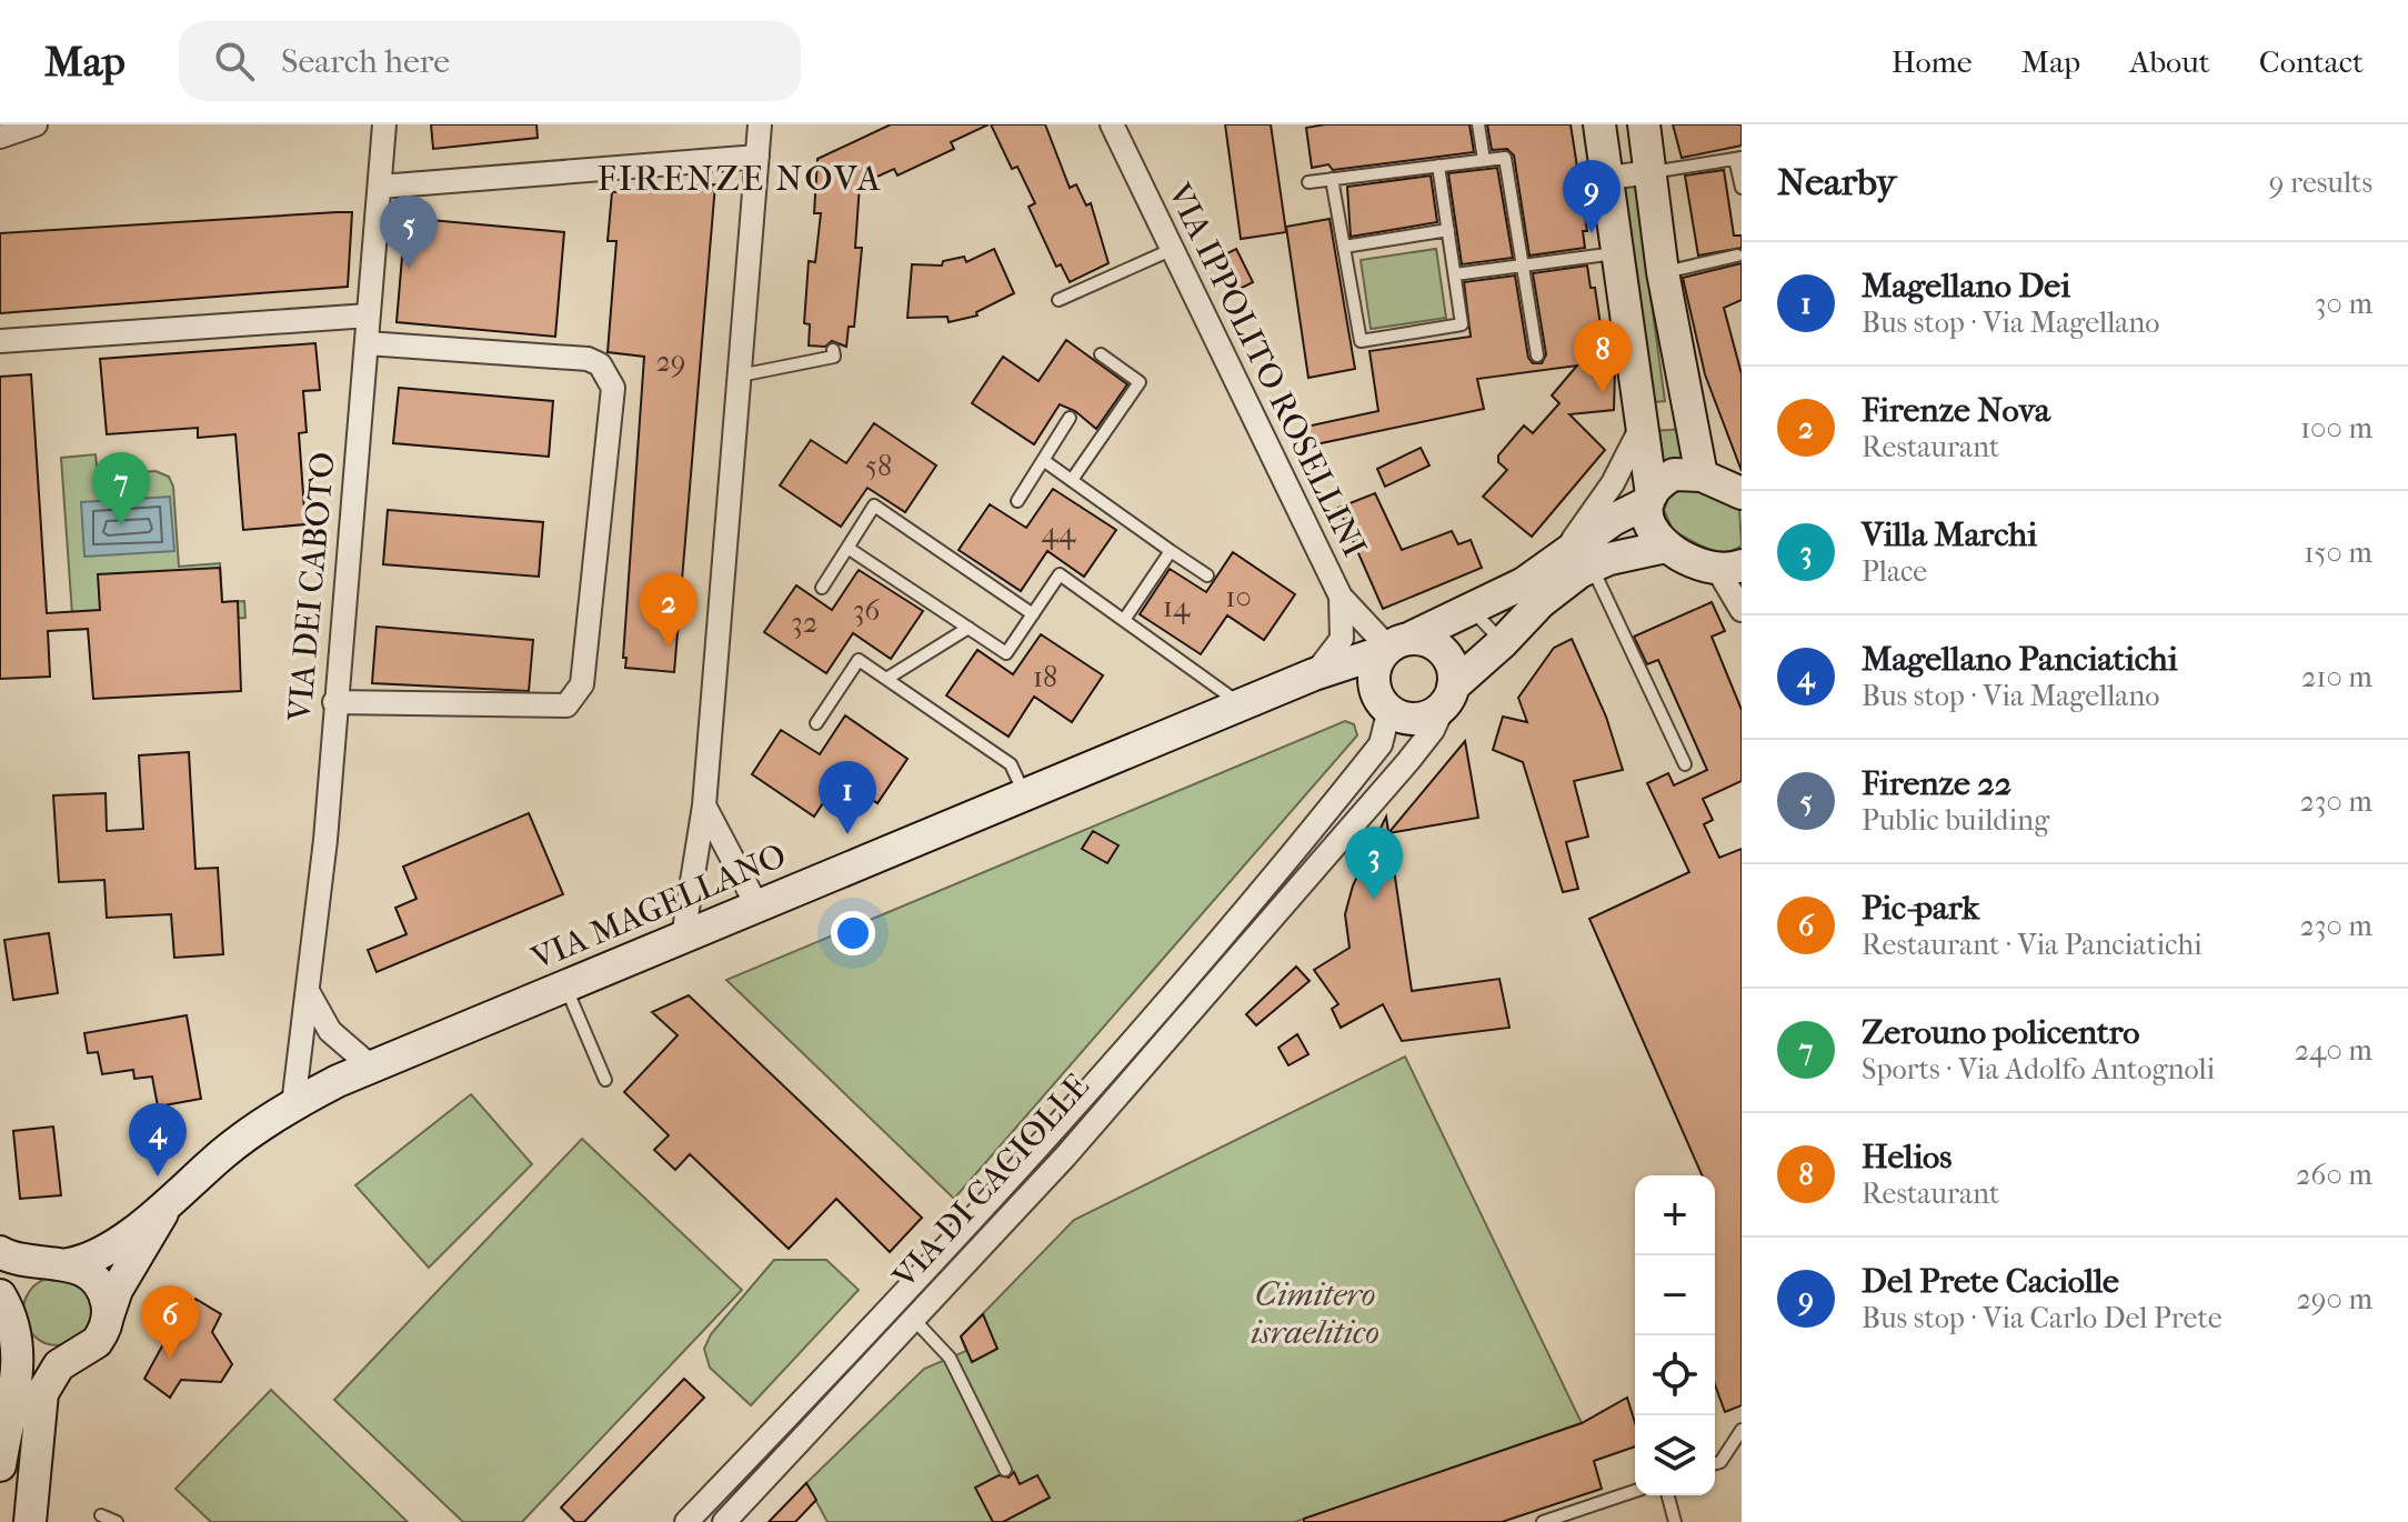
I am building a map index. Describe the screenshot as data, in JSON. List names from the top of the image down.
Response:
{
  "streets": {
    "main road": ["VIA MAGELLANO"],
    "street": ["VIA IPPOLITO ROSELLINI", "VIA DEI CABOTO", "VIA DI CACIOLLE"]
  },
  "crossings": [
    ["VIA IPPOLITO ROSELLINI", "VIA MAGELLANO"],
    ["VIA IPPOLITO ROSELLINI", "VIA DI CACIOLLE"],
    ["VIA DEI CABOTO", "VIA MAGELLANO"],
    ["VIA MAGELLANO", "VIA DI CACIOLLE"]
  ],
  "districts": ["FIRENZE NOVA"],
  "parks": ["Cimitero israelitico"],
  "house_numbers": [
    "29",
    "58",
    "44",
    "10",
    "14",
    "36",
    "32",
    "18"
  ],
  "page": {
    "header": "Map",
    "search": "Search here",
    "nav": [
      "Home",
      "Map",
      "About",
      "Contact"
    ],
    "heading": ["Nearby", "9 results"],
    "pins": [
      "9",
      "5",
      "8",
      "7",
      "2",
      "1",
      "3",
      "4",
      "6"
    ],
    "list": [
      {
        "mark": "1",
        "name": "Magellano Dei",
        "note": "Bus stop · Via Magellano",
        "value": "30 m"
      },
      {
        "mark": "2",
        "name": "Firenze Nova",
        "note": "Restaurant",
        "value": "100 m"
      },
      {
        "mark": "3",
        "name": "Villa Marchi",
        "note": "Place",
        "value": "150 m"
      },
      {
        "mark": "4",
        "name": "Magellano Panciatichi",
        "note": "Bus stop · Via Magellano",
        "value": "210 m"
      },
      {
        "mark": "5",
        "name": "Firenze 22",
        "note": "Public building",
        "value": "230 m"
      },
      {
        "mark": "6",
        "name": "Pic-park",
        "note": "Restaurant · Via Panciatichi",
        "value": "230 m"
      },
      {
        "mark": "7",
        "name": "Zerouno policentro",
        "note": "Sports · Via Adolfo Antognoli",
        "value": "240 m"
      },
      {
        "mark": "8",
        "name": "Helios",
        "note": "Restaurant",
        "value": "260 m"
      },
      {
        "mark": "9",
        "name": "Del Prete Caciolle",
        "note": "Bus stop · Via Carlo Del Prete",
        "value": "290 m"
      }
    ],
    "map_buttons": ["+", "−"]
  }
}
